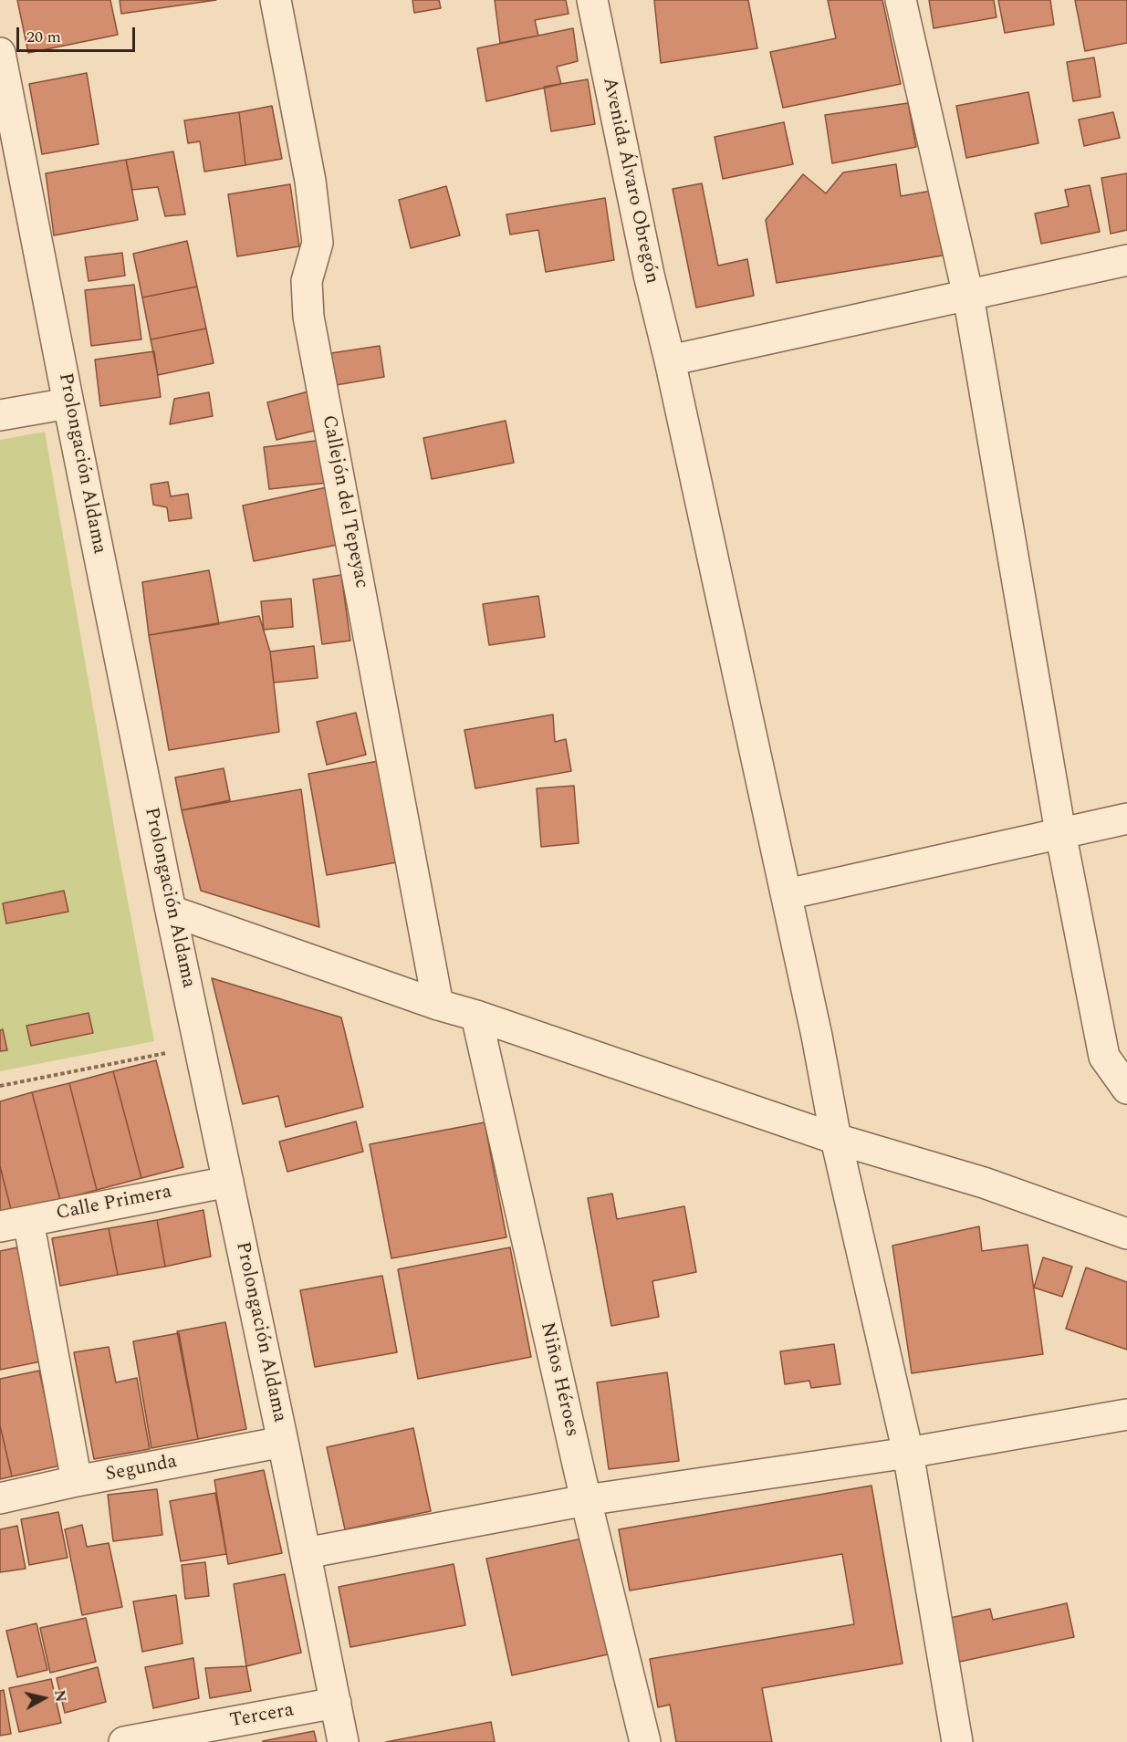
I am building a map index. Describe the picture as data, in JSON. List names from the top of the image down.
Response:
{
  "streets": {
    "street": [
      "Avenida Álvaro Obregón",
      "Prolongación Aldama",
      "Callejón del Tepeyac",
      "Calle Primera",
      "Niños Héroes",
      "Segunda",
      "Tercera"
    ]
  },
  "crossings": [
    ["Prolongación Aldama", "Calle Primera"],
    ["Prolongación Aldama", "Segunda"],
    ["Prolongación Aldama", "Tercera"]
  ],
  "scale_bar": "20 m",
  "north": "right"
}
